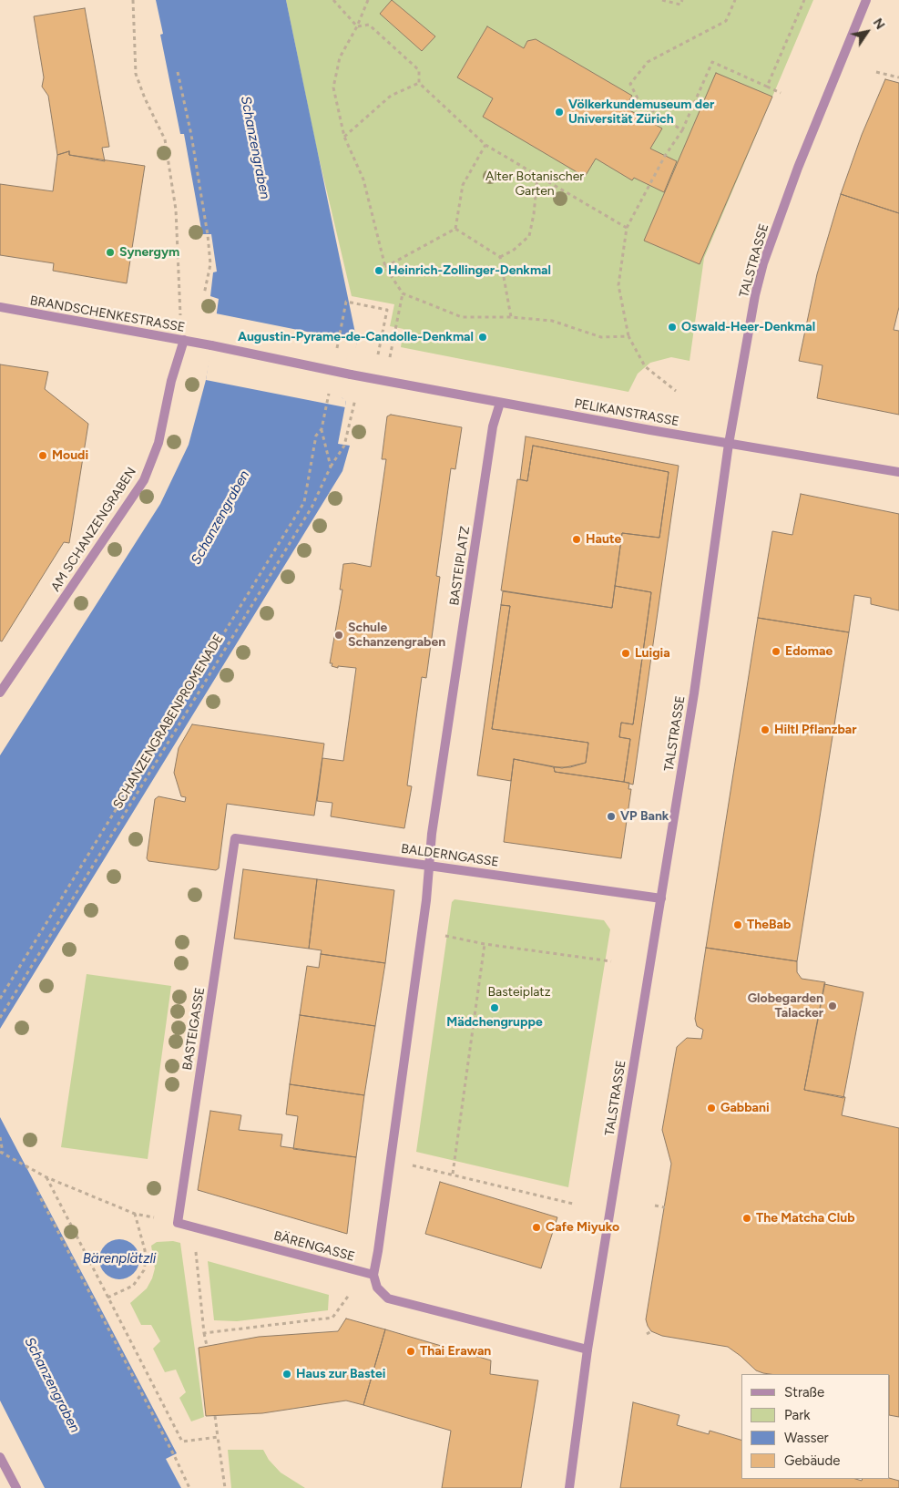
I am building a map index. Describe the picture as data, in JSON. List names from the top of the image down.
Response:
{
  "streets": {
    "street": [
      "TALSTRASSE",
      "BRANDSCHENKESTRASSE",
      "PELIKANSTRASSE",
      "AM SCHANZENGRABEN",
      "BASTEIPLATZ",
      "BALDERNGASSE",
      "BASTEIGASSE",
      "BÄRENGASSE"
    ],
    "path": ["SCHANZENGRABENPROMENADE"]
  },
  "crossings": [
    ["TALSTRASSE", "PELIKANSTRASSE"],
    ["TALSTRASSE", "BALDERNGASSE"],
    ["BRANDSCHENKESTRASSE", "PELIKANSTRASSE"],
    ["BRANDSCHENKESTRASSE", "AM SCHANZENGRABEN"],
    ["PELIKANSTRASSE", "BASTEIPLATZ"],
    ["BASTEIPLATZ", "BALDERNGASSE"],
    ["BASTEIPLATZ", "BÄRENGASSE"],
    ["BALDERNGASSE", "BASTEIGASSE"],
    ["BASTEIGASSE", "BÄRENGASSE"]
  ],
  "water": ["Schanzengraben", "Bärenplätzli"],
  "parks": ["Alter Botanischer Garten", "Basteiplatz"],
  "places": [
    "Völkerkundemuseum der Universität Zürich",
    "Synergym",
    "Heinrich-Zollinger-Denkmal",
    "Oswald-Heer-Denkmal",
    "Augustin-Pyrame-de-Candolle-Denkmal",
    "Moudi",
    "Haute",
    "Schule Schanzengraben",
    "Edomae",
    "Luigia",
    "Hiltl Pflanzbar",
    "VP Bank",
    "TheBab",
    "Globegarden Talacker",
    "Mädchengruppe",
    "Gabbani",
    "The Matcha Club",
    "Cafe Miyuko",
    "Thai Erawan",
    "Haus zur Bastei"
  ],
  "legend": [
    "Straße",
    "Park",
    "Wasser",
    "Gebäude"
  ],
  "north": "top right"
}
